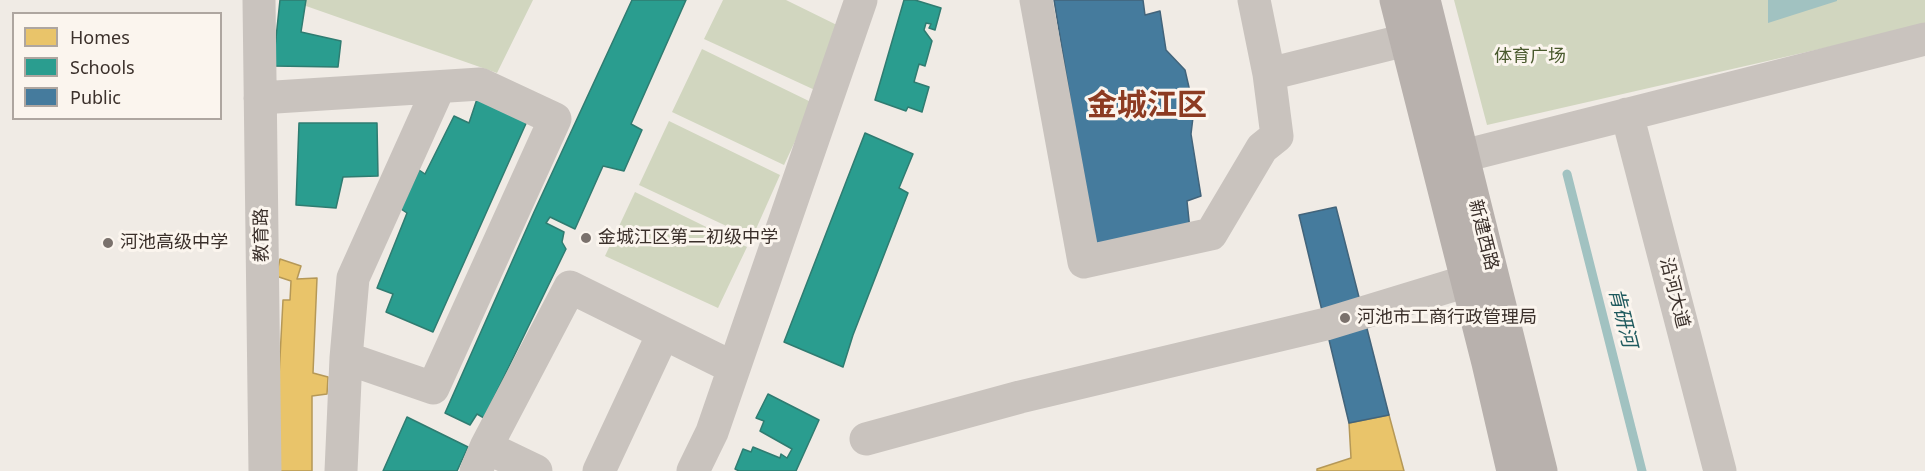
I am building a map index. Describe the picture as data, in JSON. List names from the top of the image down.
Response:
{
  "streets": {
    "main road": ["新建西路"],
    "street": ["教育路", "沿河大道"]
  },
  "districts": ["金城江区"],
  "water": ["肯研河"],
  "parks": ["体育广场"],
  "places": ["金城江区第二初级中学", "河池高级中学", "河池市工商行政管理局"],
  "legend": ["Homes", "Schools", "Public"]
}
